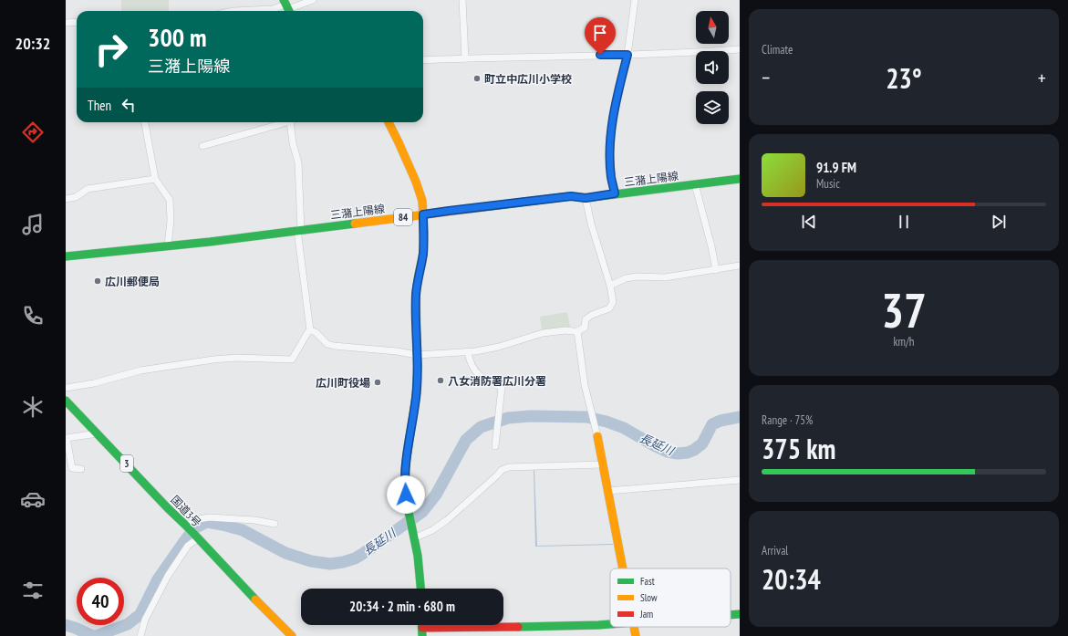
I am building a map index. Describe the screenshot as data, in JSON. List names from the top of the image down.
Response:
{
  "streets": {
    "main road": [
      "三潴上陽線",
      "84",
      "3",
      "国道3号"
    ]
  },
  "water": ["長延川"],
  "places": [
    "町立中広川小学校",
    "広川郵便局",
    "八女消防署広川分署",
    "広川町役場"
  ],
  "legend": ["Fast", "Slow", "Jam"],
  "north": "top",
  "page": {
    "tabs": "20:32",
    "tile": [
      "Climate",
      ["37", "km/h"],
      ["Range · 75%", "375 km"],
      ["Arrival", "20:34"]
    ],
    "turn": ["300 m", "三潴上陽線"],
    "heat": ["−", "23°", "+"],
    "then": "Then",
    "song": ["91.9 FM", "Music"],
    "limit": "40",
    "trip": "20:34 · 2 min · 680 m"
  }
}
